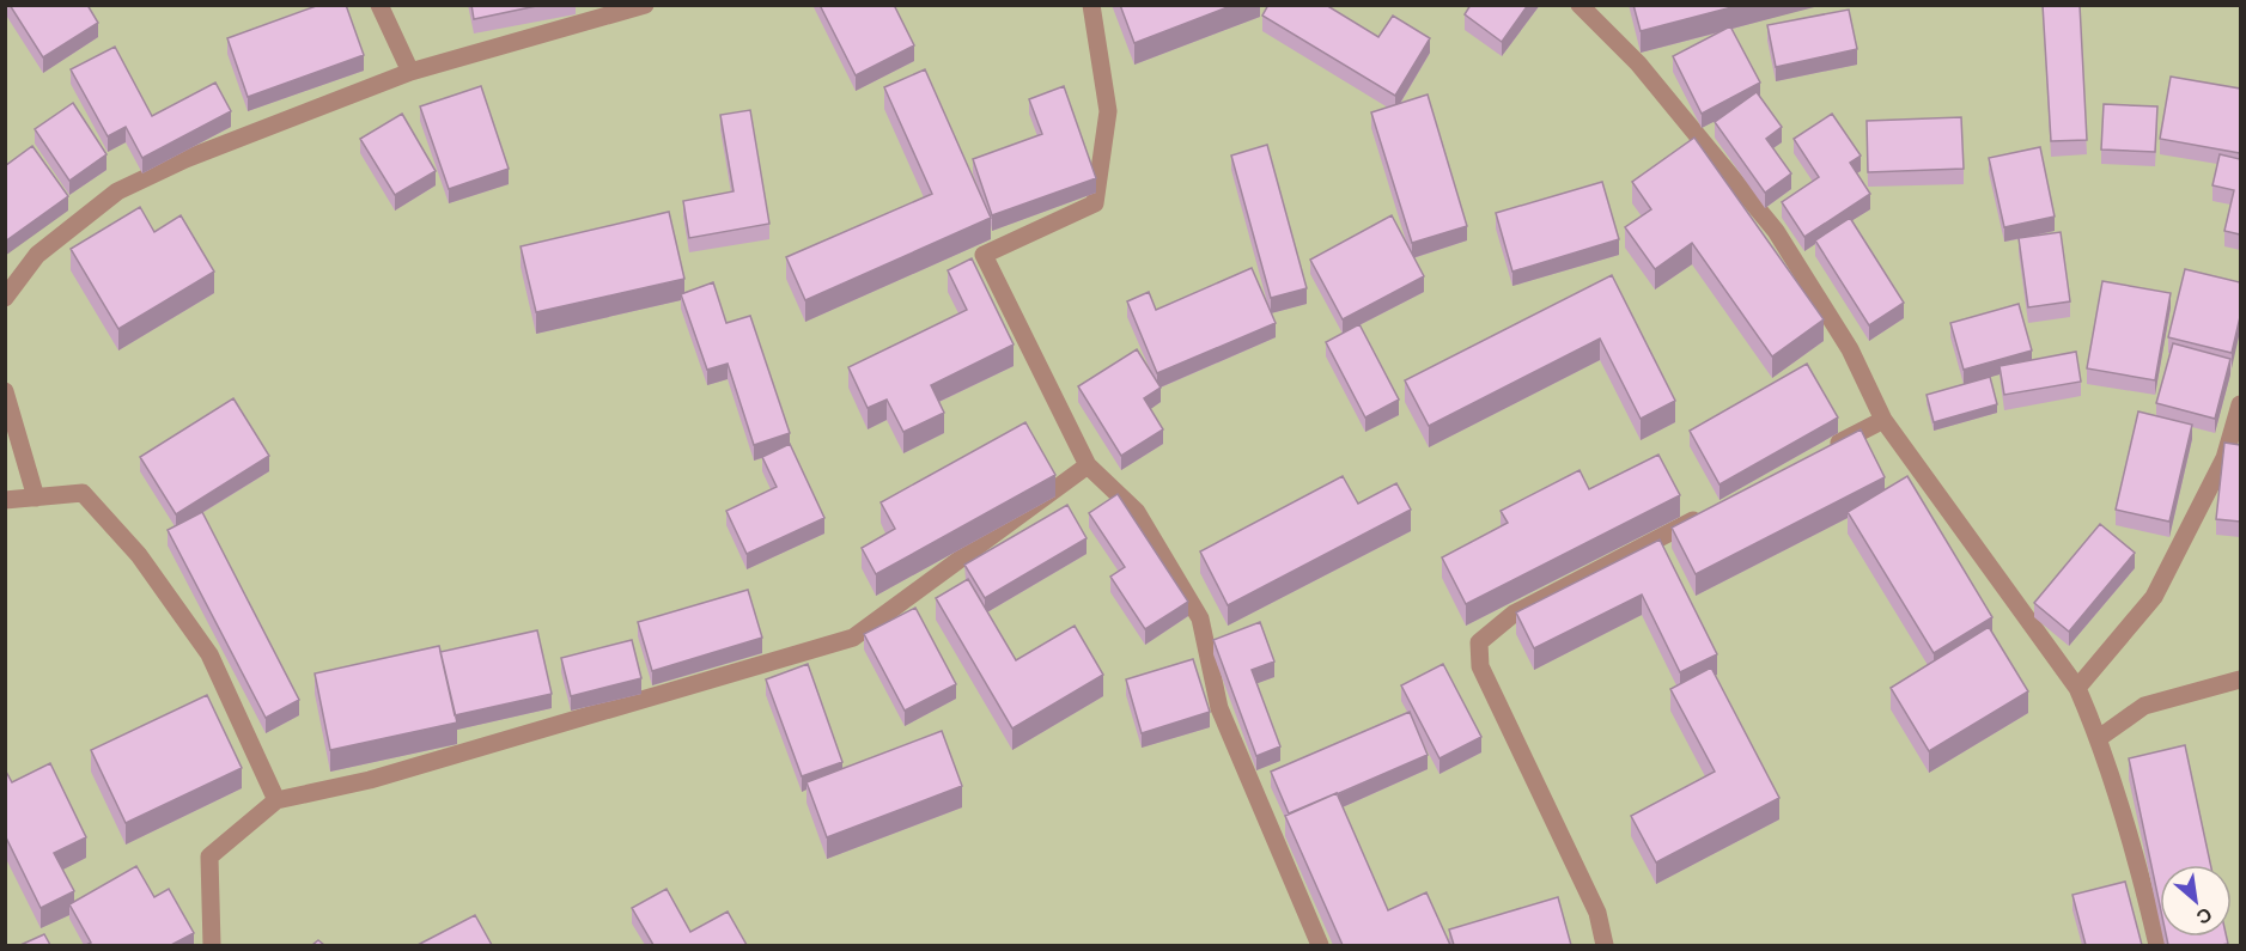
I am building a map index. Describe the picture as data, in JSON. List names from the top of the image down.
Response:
{
  "north": "bottom right"
}
